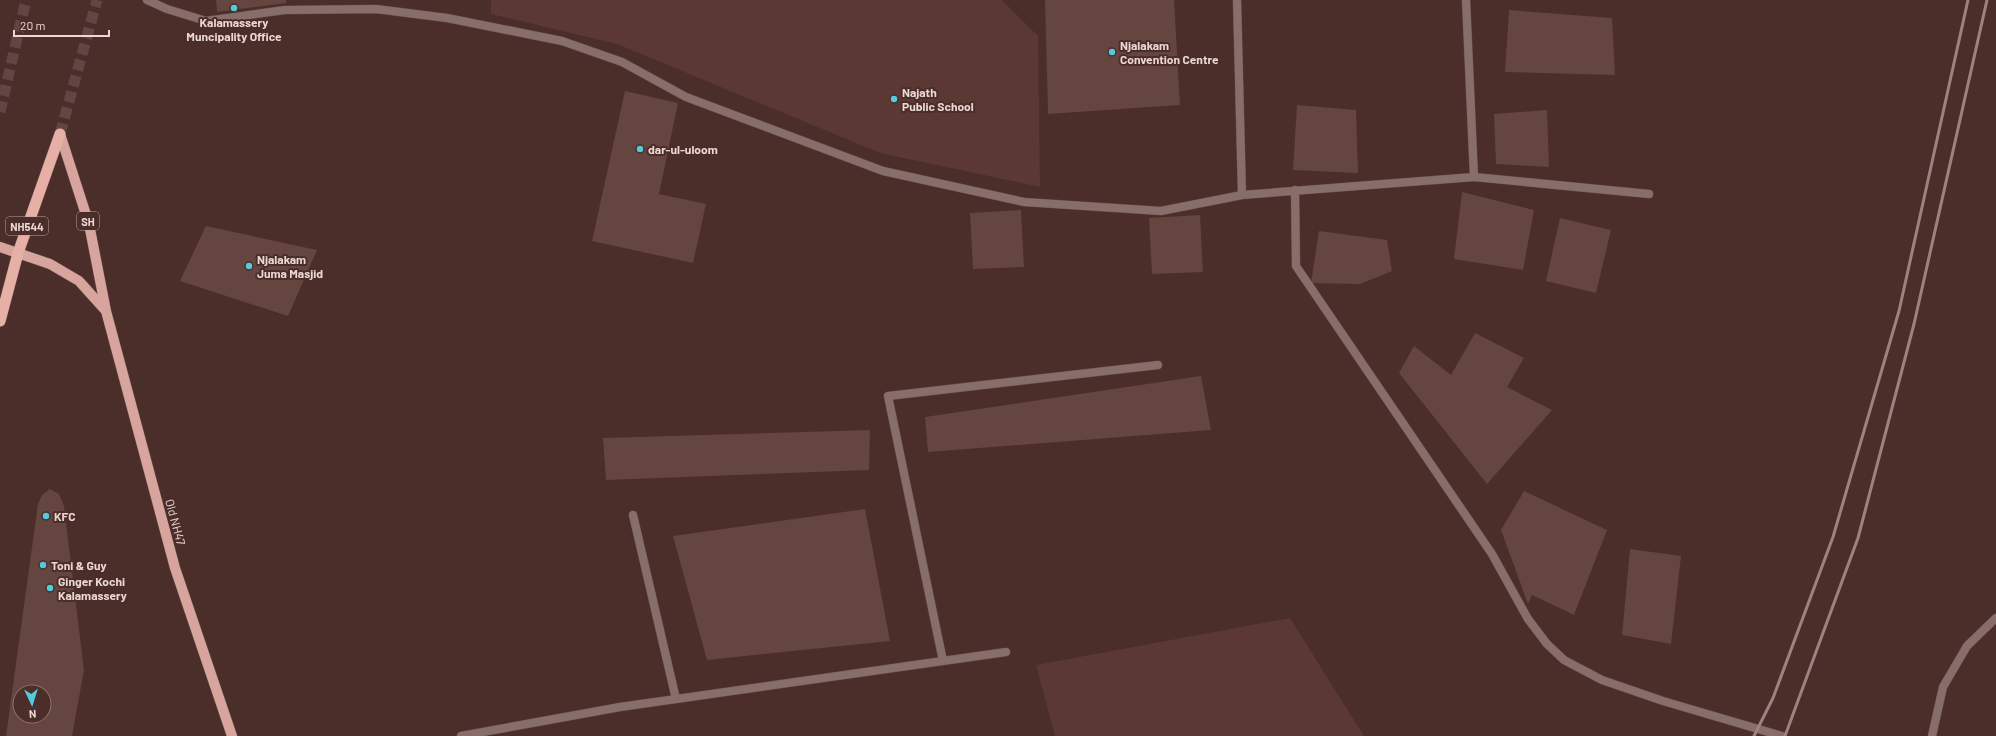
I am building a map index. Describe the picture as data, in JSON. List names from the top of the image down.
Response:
{
  "streets": {
    "highway": ["NH544"],
    "main road": ["SH", "Old NH47"]
  },
  "crossings": [
    ["SH", "NH544"],
    ["SH", "Old NH47"]
  ],
  "places": [
    "Kalamassery Muncipality Office",
    "Njalakam Convention Centre",
    "Najath Public School",
    "dar-ul-uloom",
    "Njalakam Juma Masjid",
    "KFC",
    "Toni & Guy",
    "Ginger Kochi Kalamassery"
  ],
  "scale_bar": "20 m",
  "north": "bottom"
}
